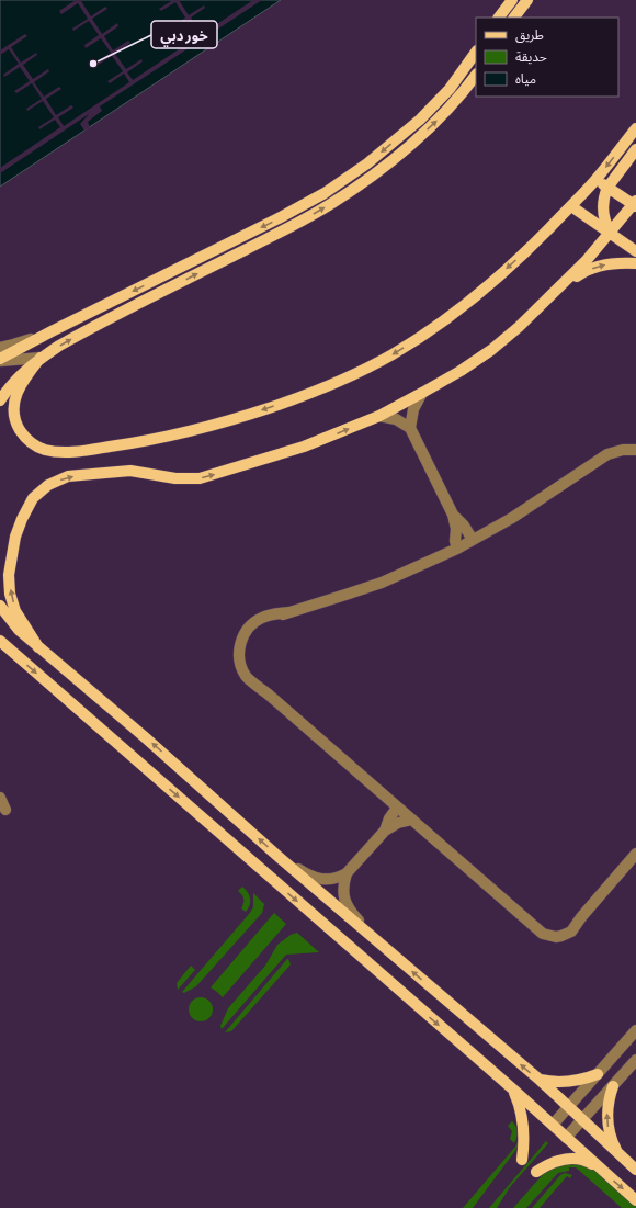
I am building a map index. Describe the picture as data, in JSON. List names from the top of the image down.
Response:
{
  "places": ["خور دبي"],
  "legend": ["طريق", "حديقة", "مياه"]
}
